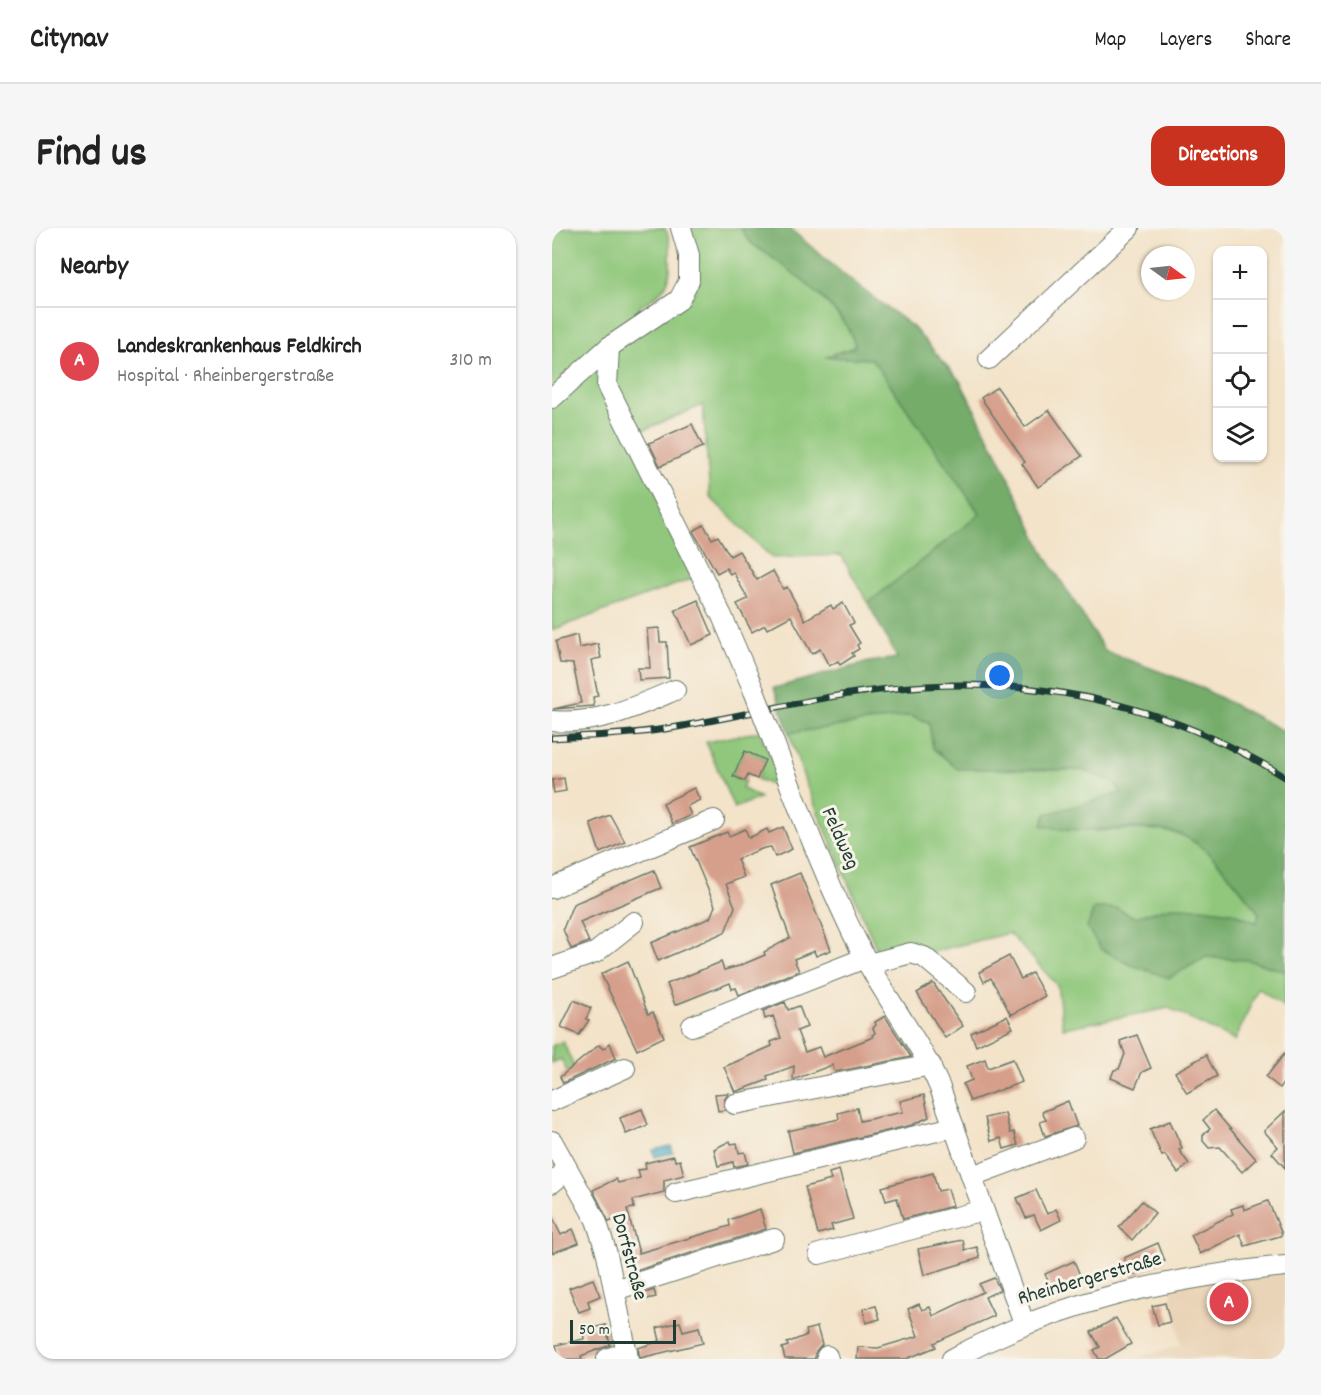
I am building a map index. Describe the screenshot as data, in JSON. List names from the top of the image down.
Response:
{
  "streets": {
    "street": ["Feldweg", "Dorfstraße", "Rheinbergerstraße"]
  },
  "crossings": [
    ["Feldweg", "Rheinbergerstraße"]
  ],
  "scale_bar": "50 m",
  "north": "right",
  "page": {
    "header": "Citynav",
    "nav": ["Map", "Layers", "Share"],
    "title": "Find us",
    "buttons": "Directions",
    "heading": "Nearby",
    "map_buttons": ["+", "−"],
    "list": [
      {
        "mark": "A",
        "name": "Landeskrankenhaus Feldkirch",
        "note": "Hospital · Rheinbergerstraße",
        "value": "310 m"
      }
    ],
    "pins": "A",
    "scale": "50 m"
  }
}
